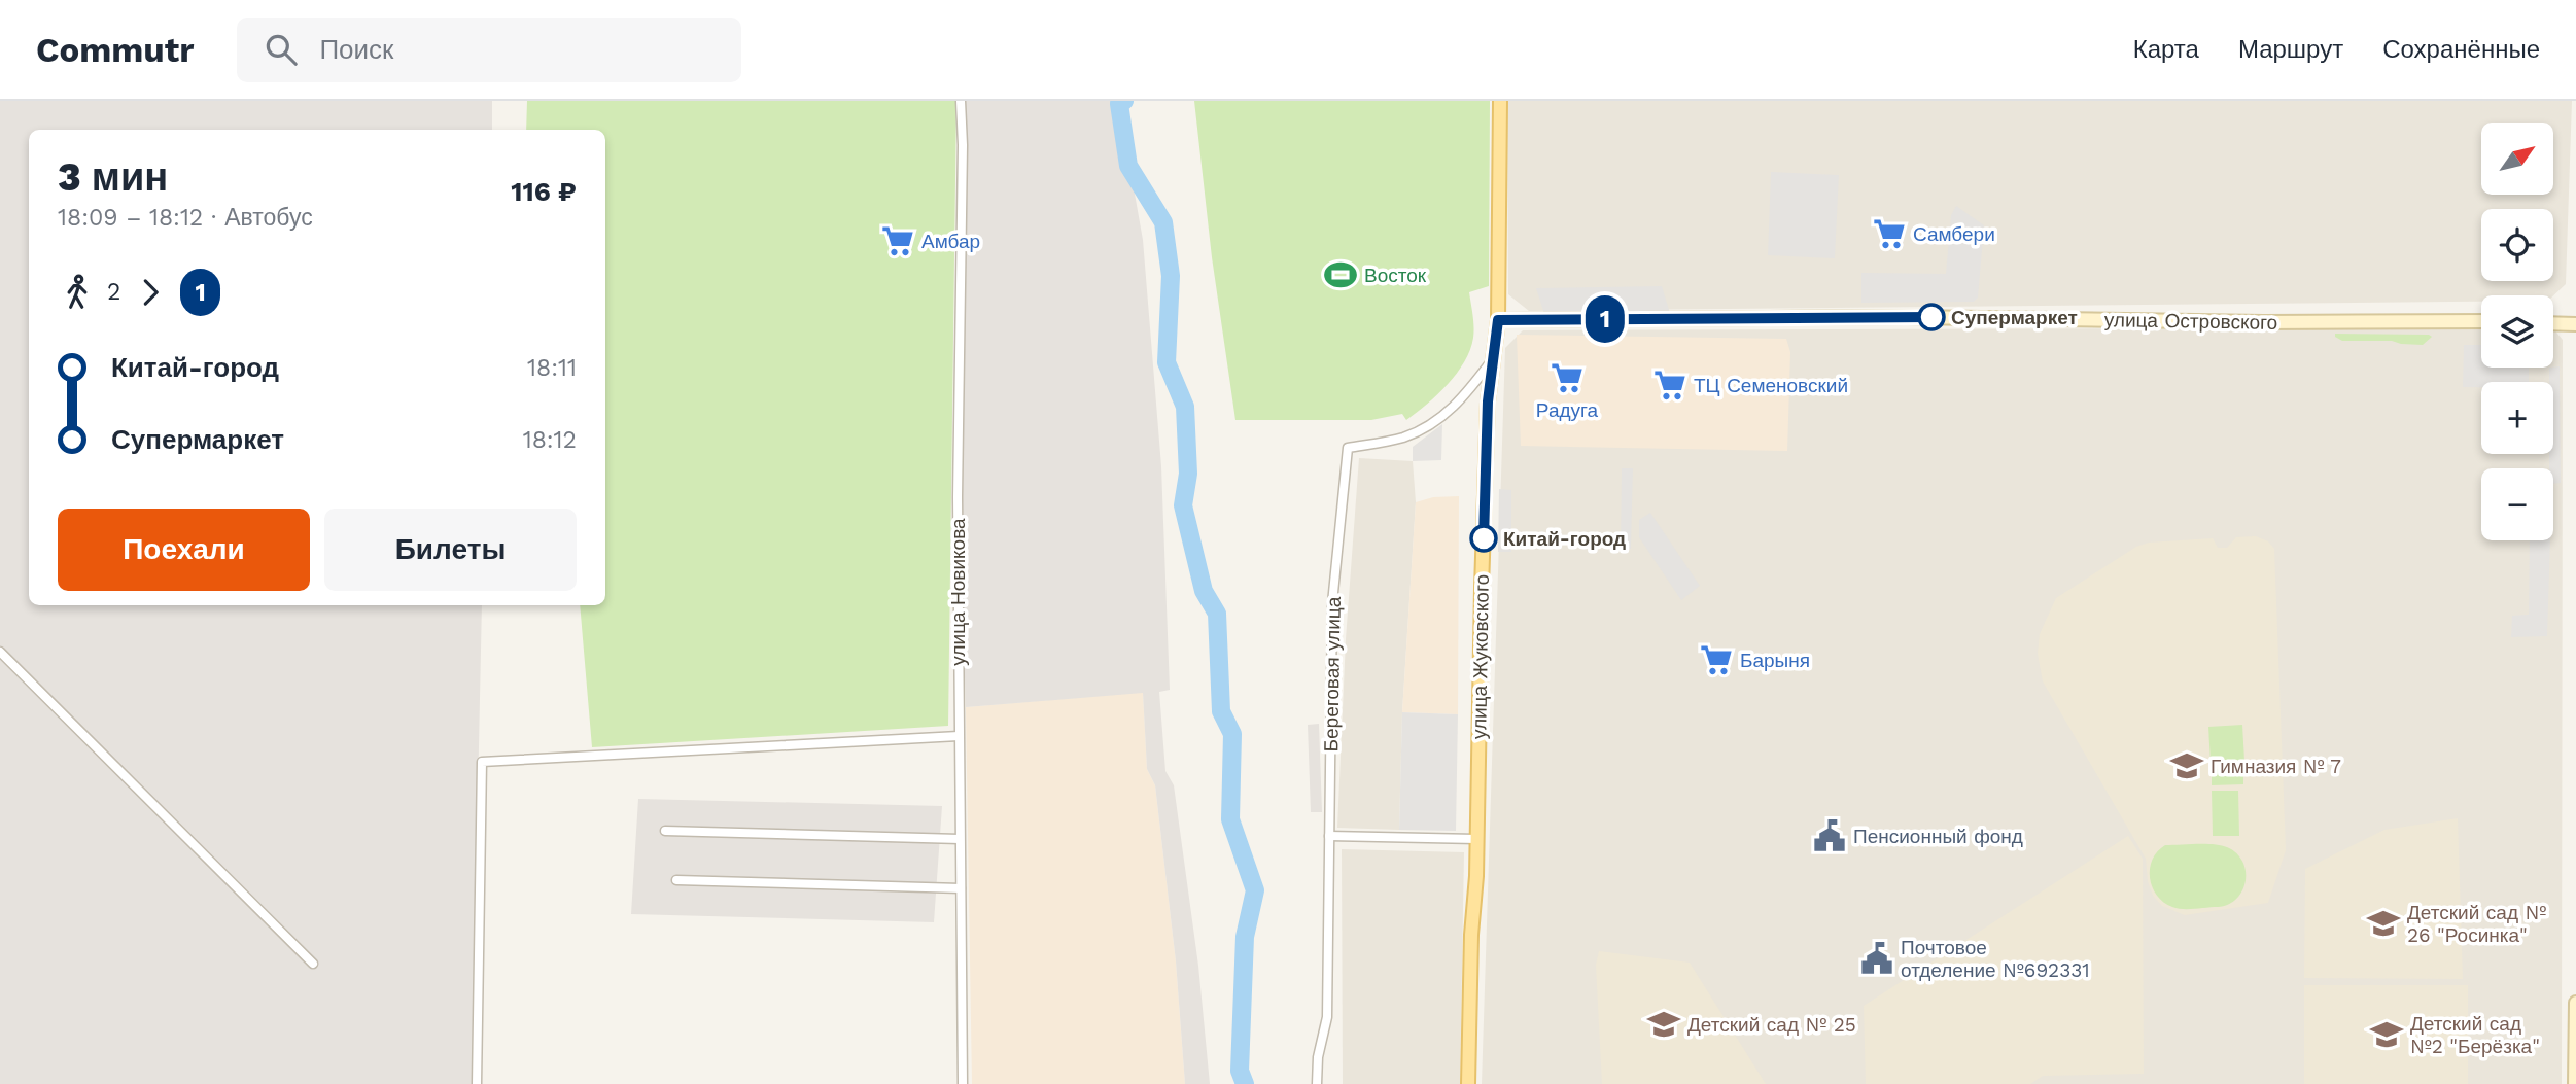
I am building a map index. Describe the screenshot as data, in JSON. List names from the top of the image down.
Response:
{
  "streets": {
    "main road": ["улица Островского", "улица Жуковского"],
    "street": ["улица Новикова", "Береговая улица"]
  },
  "crossings": [
    ["улица Островского", "улица Жуковского"],
    ["улица Жуковского", "Береговая улица"]
  ],
  "places": {
    "supermarket": [
      "Самбери",
      "Амбар",
      "Радуга",
      "ТЦ Семеновский",
      "Барыня"
    ],
    "sports": ["Восток"],
    "other": ["Супермаркет", "Китай-город"],
    "school or university": [
      "Гимназия № 7",
      "Детский сад № 26 \"Росинка\"",
      "Детский сад № 25",
      "Детский сад №2 \"Берёзка\""
    ],
    "public building": ["Пенсионный фонд", "Почтовое отделение №692331"]
  },
  "lines": ["bus line 1"],
  "north": "top right",
  "page": {
    "header": "Commutr",
    "search": "Поиск",
    "nav": ["Карта", "Маршрут", "Сохранённые"],
    "on_map": "1",
    "map_buttons": ["+", "−"],
    "heading": ["3 мин", "18:09 – 18:12 · Автобус", "116 ₽"],
    "legs": ["2", "1"],
    "list": [
      {
        "name": "Китай-город",
        "value": "18:11"
      },
      {
        "name": "Супермаркет",
        "value": "18:12"
      }
    ],
    "buttons": ["Поехали", "Билеты"]
  }
}
